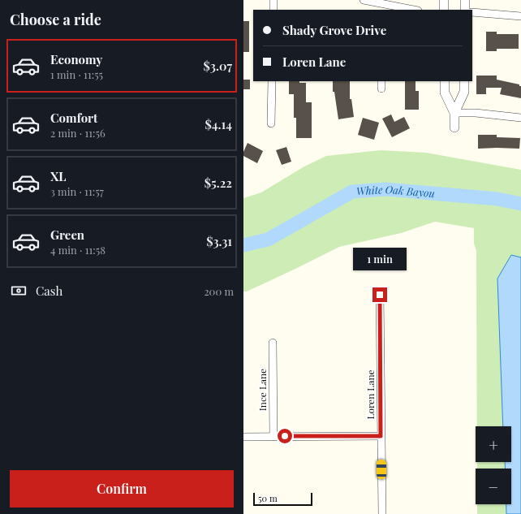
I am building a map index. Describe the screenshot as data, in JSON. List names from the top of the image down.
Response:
{
  "streets": {
    "street": ["Ince Lane", "Loren Lane"]
  },
  "water": ["White Oak Bayou"],
  "scale_bar": "50 m",
  "page": {
    "heading": "Choose a ride",
    "banner": ["Shady Grove Drive", "Loren Lane"],
    "list": [
      {
        "name": "Economy",
        "note": "1 min · 11:55",
        "value": "$3.07"
      },
      {
        "name": "Comfort",
        "note": "2 min · 11:56",
        "value": "$4.14"
      },
      {
        "name": "XL",
        "note": "3 min · 11:57",
        "value": "$5.22"
      },
      {
        "name": "Green",
        "note": "4 min · 11:58",
        "value": "$3.31"
      }
    ],
    "bubble": "1 min",
    "pay": ["Cash", "200 m"],
    "map_buttons": ["+", "−"],
    "buttons": "Confirm",
    "scale": "50 m"
  }
}
